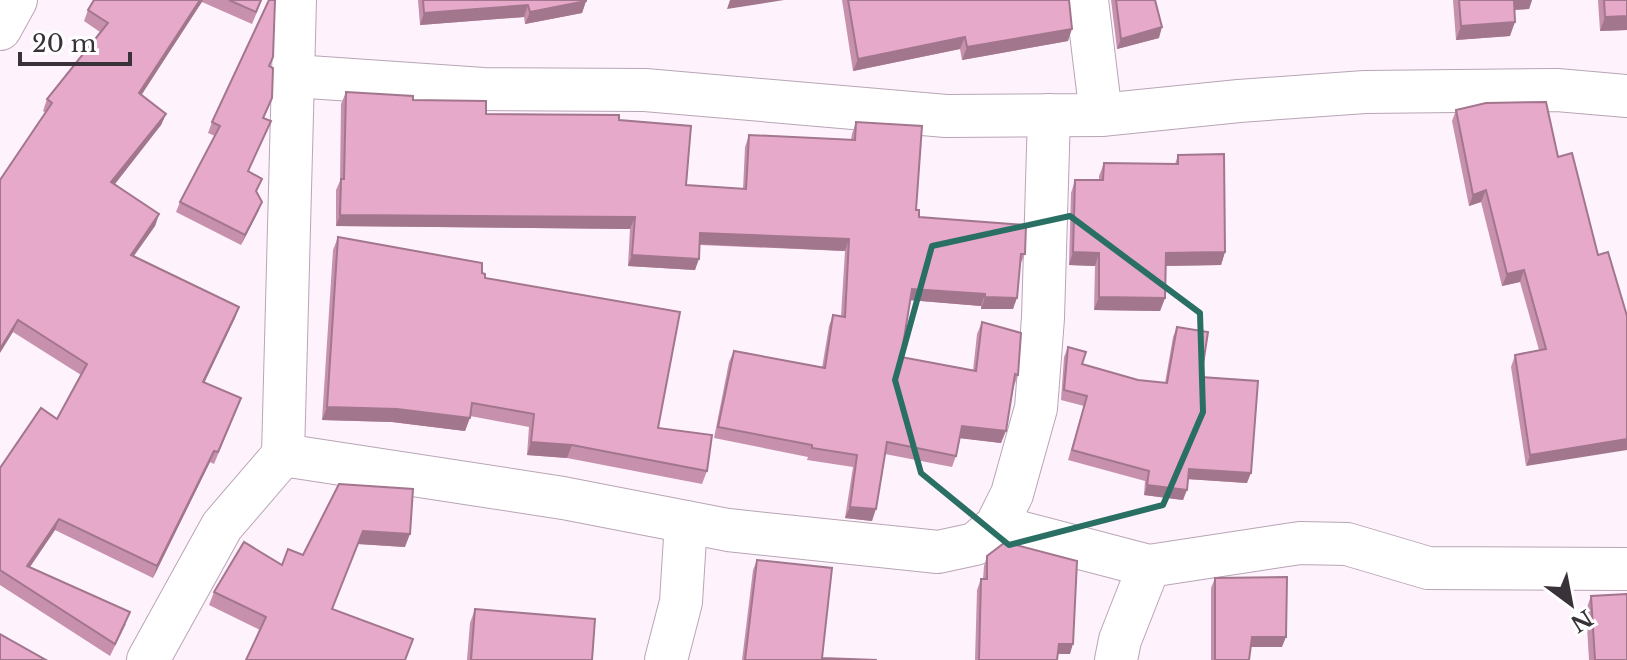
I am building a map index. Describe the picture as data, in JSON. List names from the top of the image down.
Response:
{
  "scale_bar": "20 m",
  "north": "bottom right"
}
